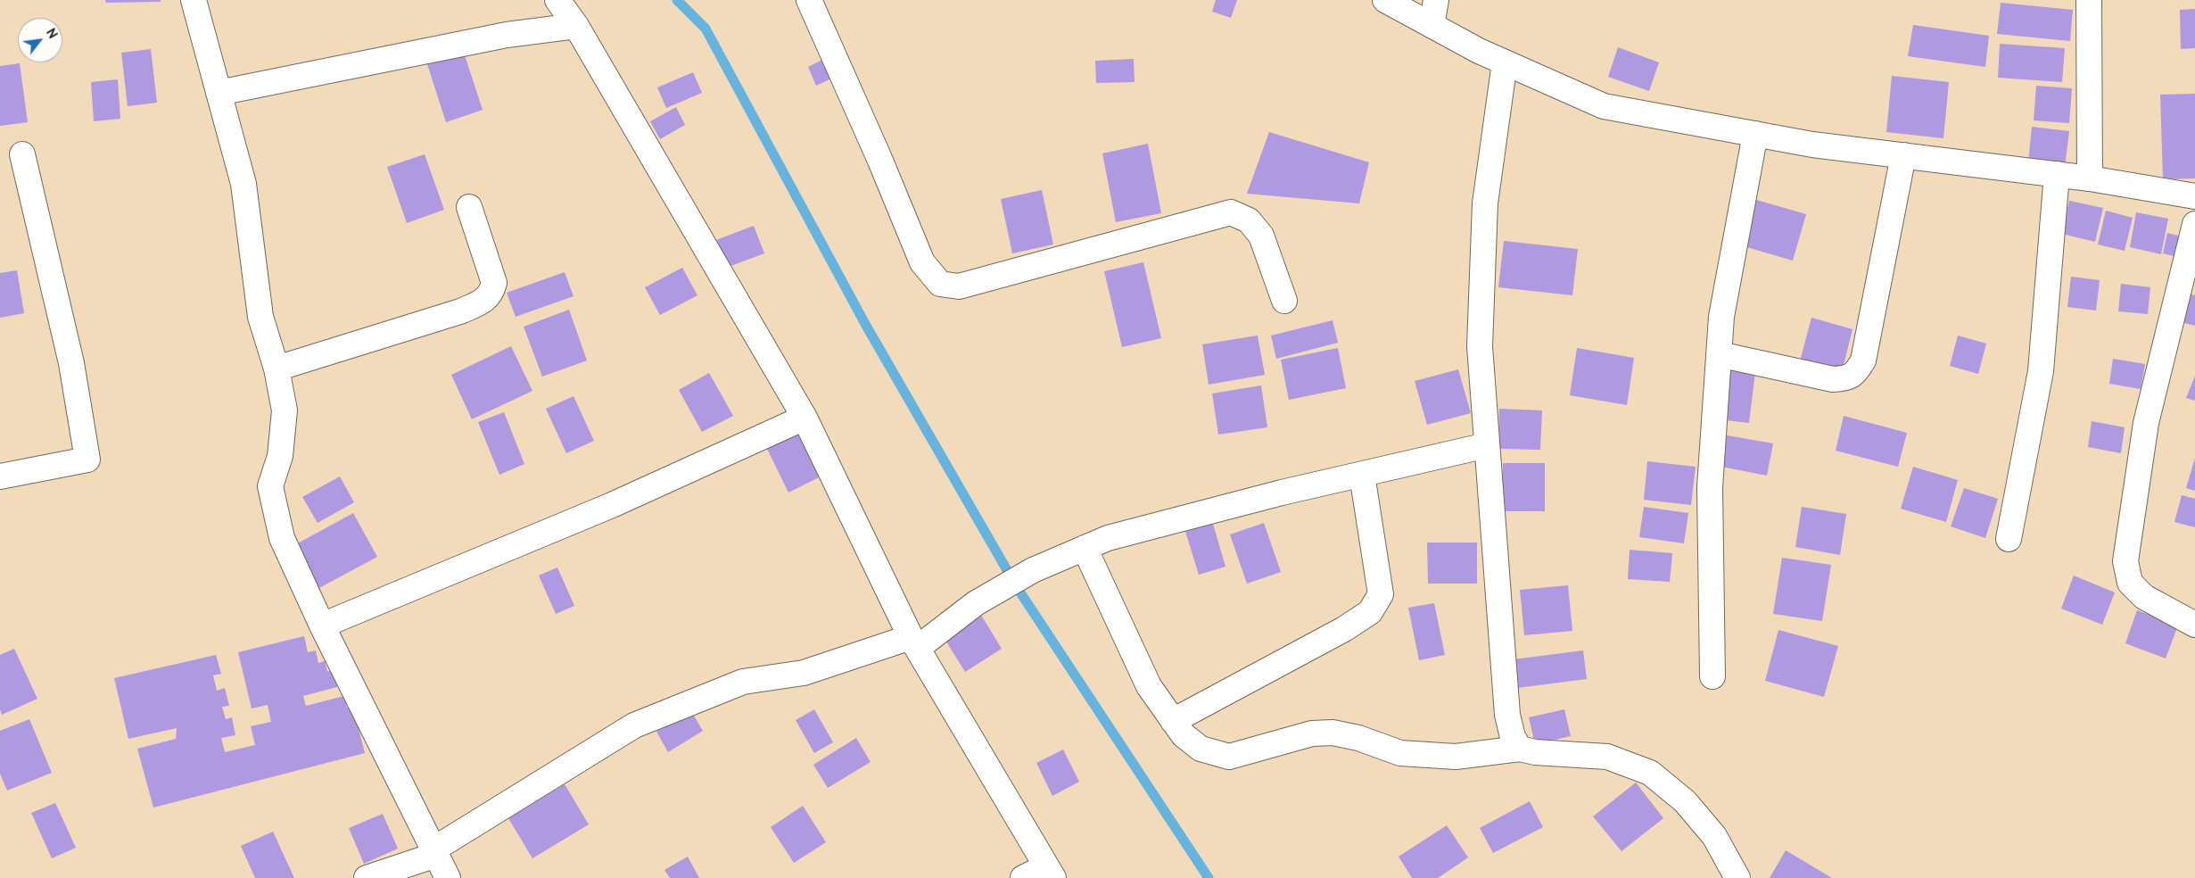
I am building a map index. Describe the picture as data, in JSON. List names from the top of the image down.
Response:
{
  "north": "top right"
}
